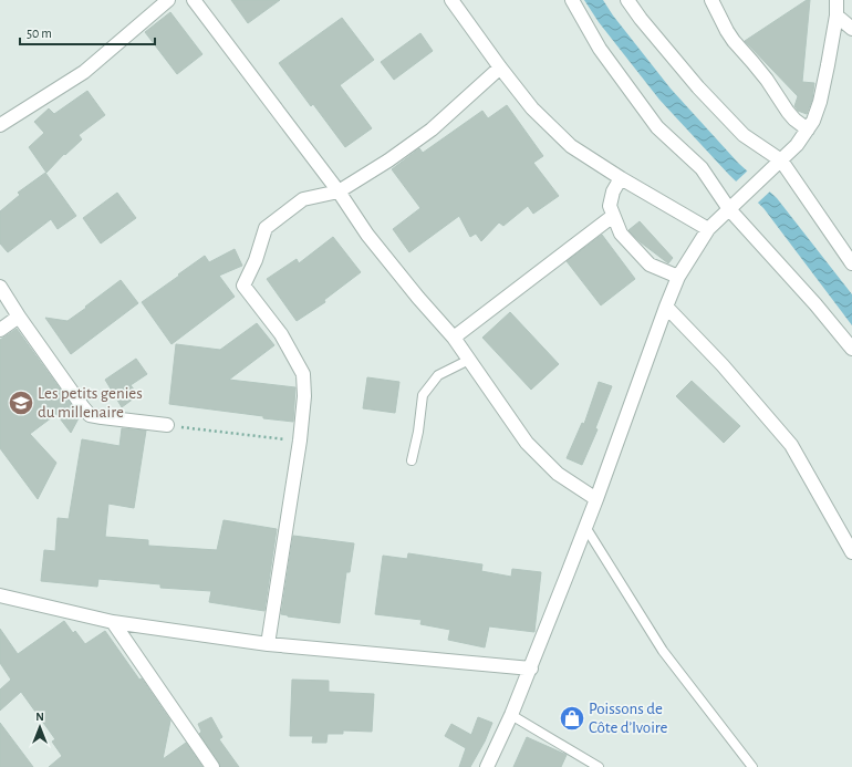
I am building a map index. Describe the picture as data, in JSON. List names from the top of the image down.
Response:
{
  "places": {
    "school or university": ["Les petits genies du millenaire"],
    "shop": ["Poissons de Côte d’Ivoire"]
  },
  "scale_bar": "50 m",
  "north": "top"
}
